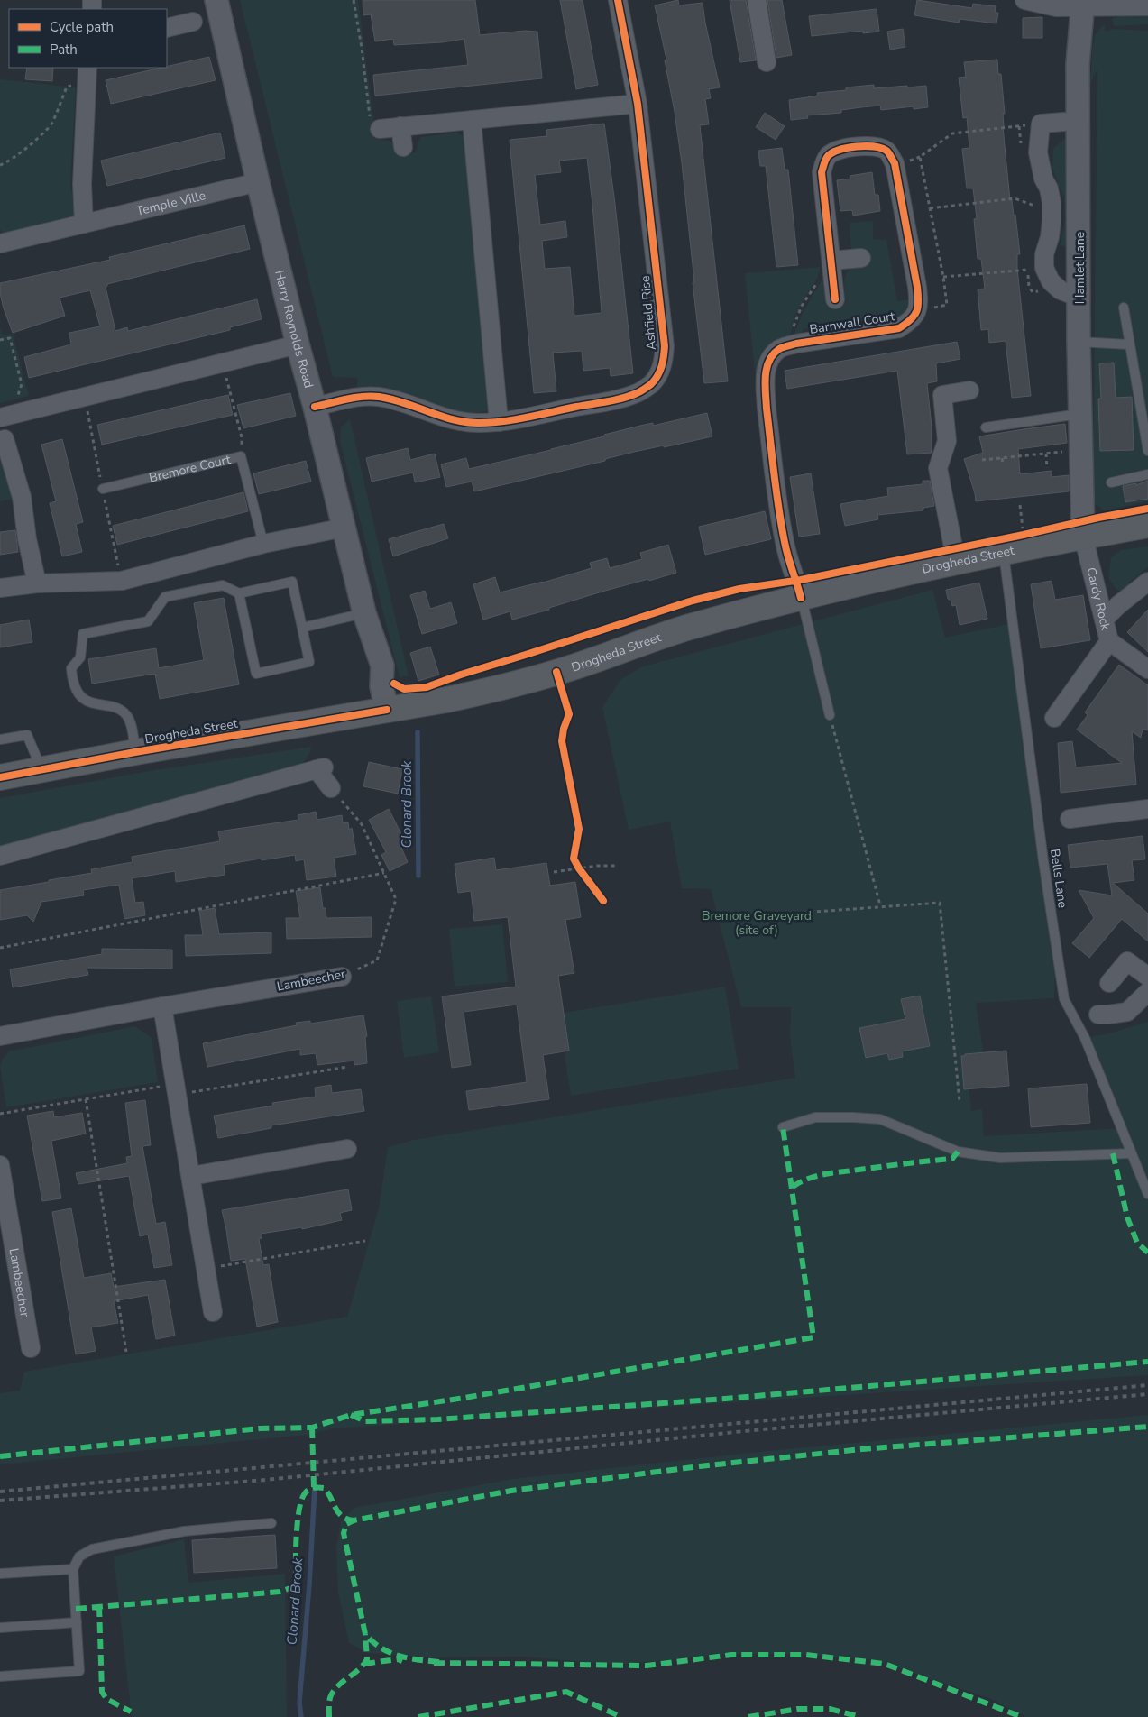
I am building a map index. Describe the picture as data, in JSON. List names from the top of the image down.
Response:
{
  "streets": {
    "main road": ["Drogheda Street"],
    "street": [
      "Temple Ville",
      "Hamlet Lane",
      "Ashfield Rise",
      "Barnwall Court",
      "Harry Reynolds Road",
      "Cardy Rock",
      "Lambeecher"
    ],
    "lane": ["Bremore Court", "Bells Lane"]
  },
  "crossings": [
    ["Temple Ville", "Harry Reynolds Road"],
    ["Hamlet Lane", "Drogheda Street"],
    ["Hamlet Lane", "Cardy Rock"],
    ["Ashfield Rise", "Harry Reynolds Road"],
    ["Barnwall Court", "Drogheda Street"],
    ["Harry Reynolds Road", "Drogheda Street"],
    ["Drogheda Street", "Cardy Rock"],
    ["Drogheda Street", "Bells Lane"]
  ],
  "water": ["Clonard Brook"],
  "parks": ["Bremore Graveyard (site of)"],
  "legend": ["Cycle path", "Path"]
}
